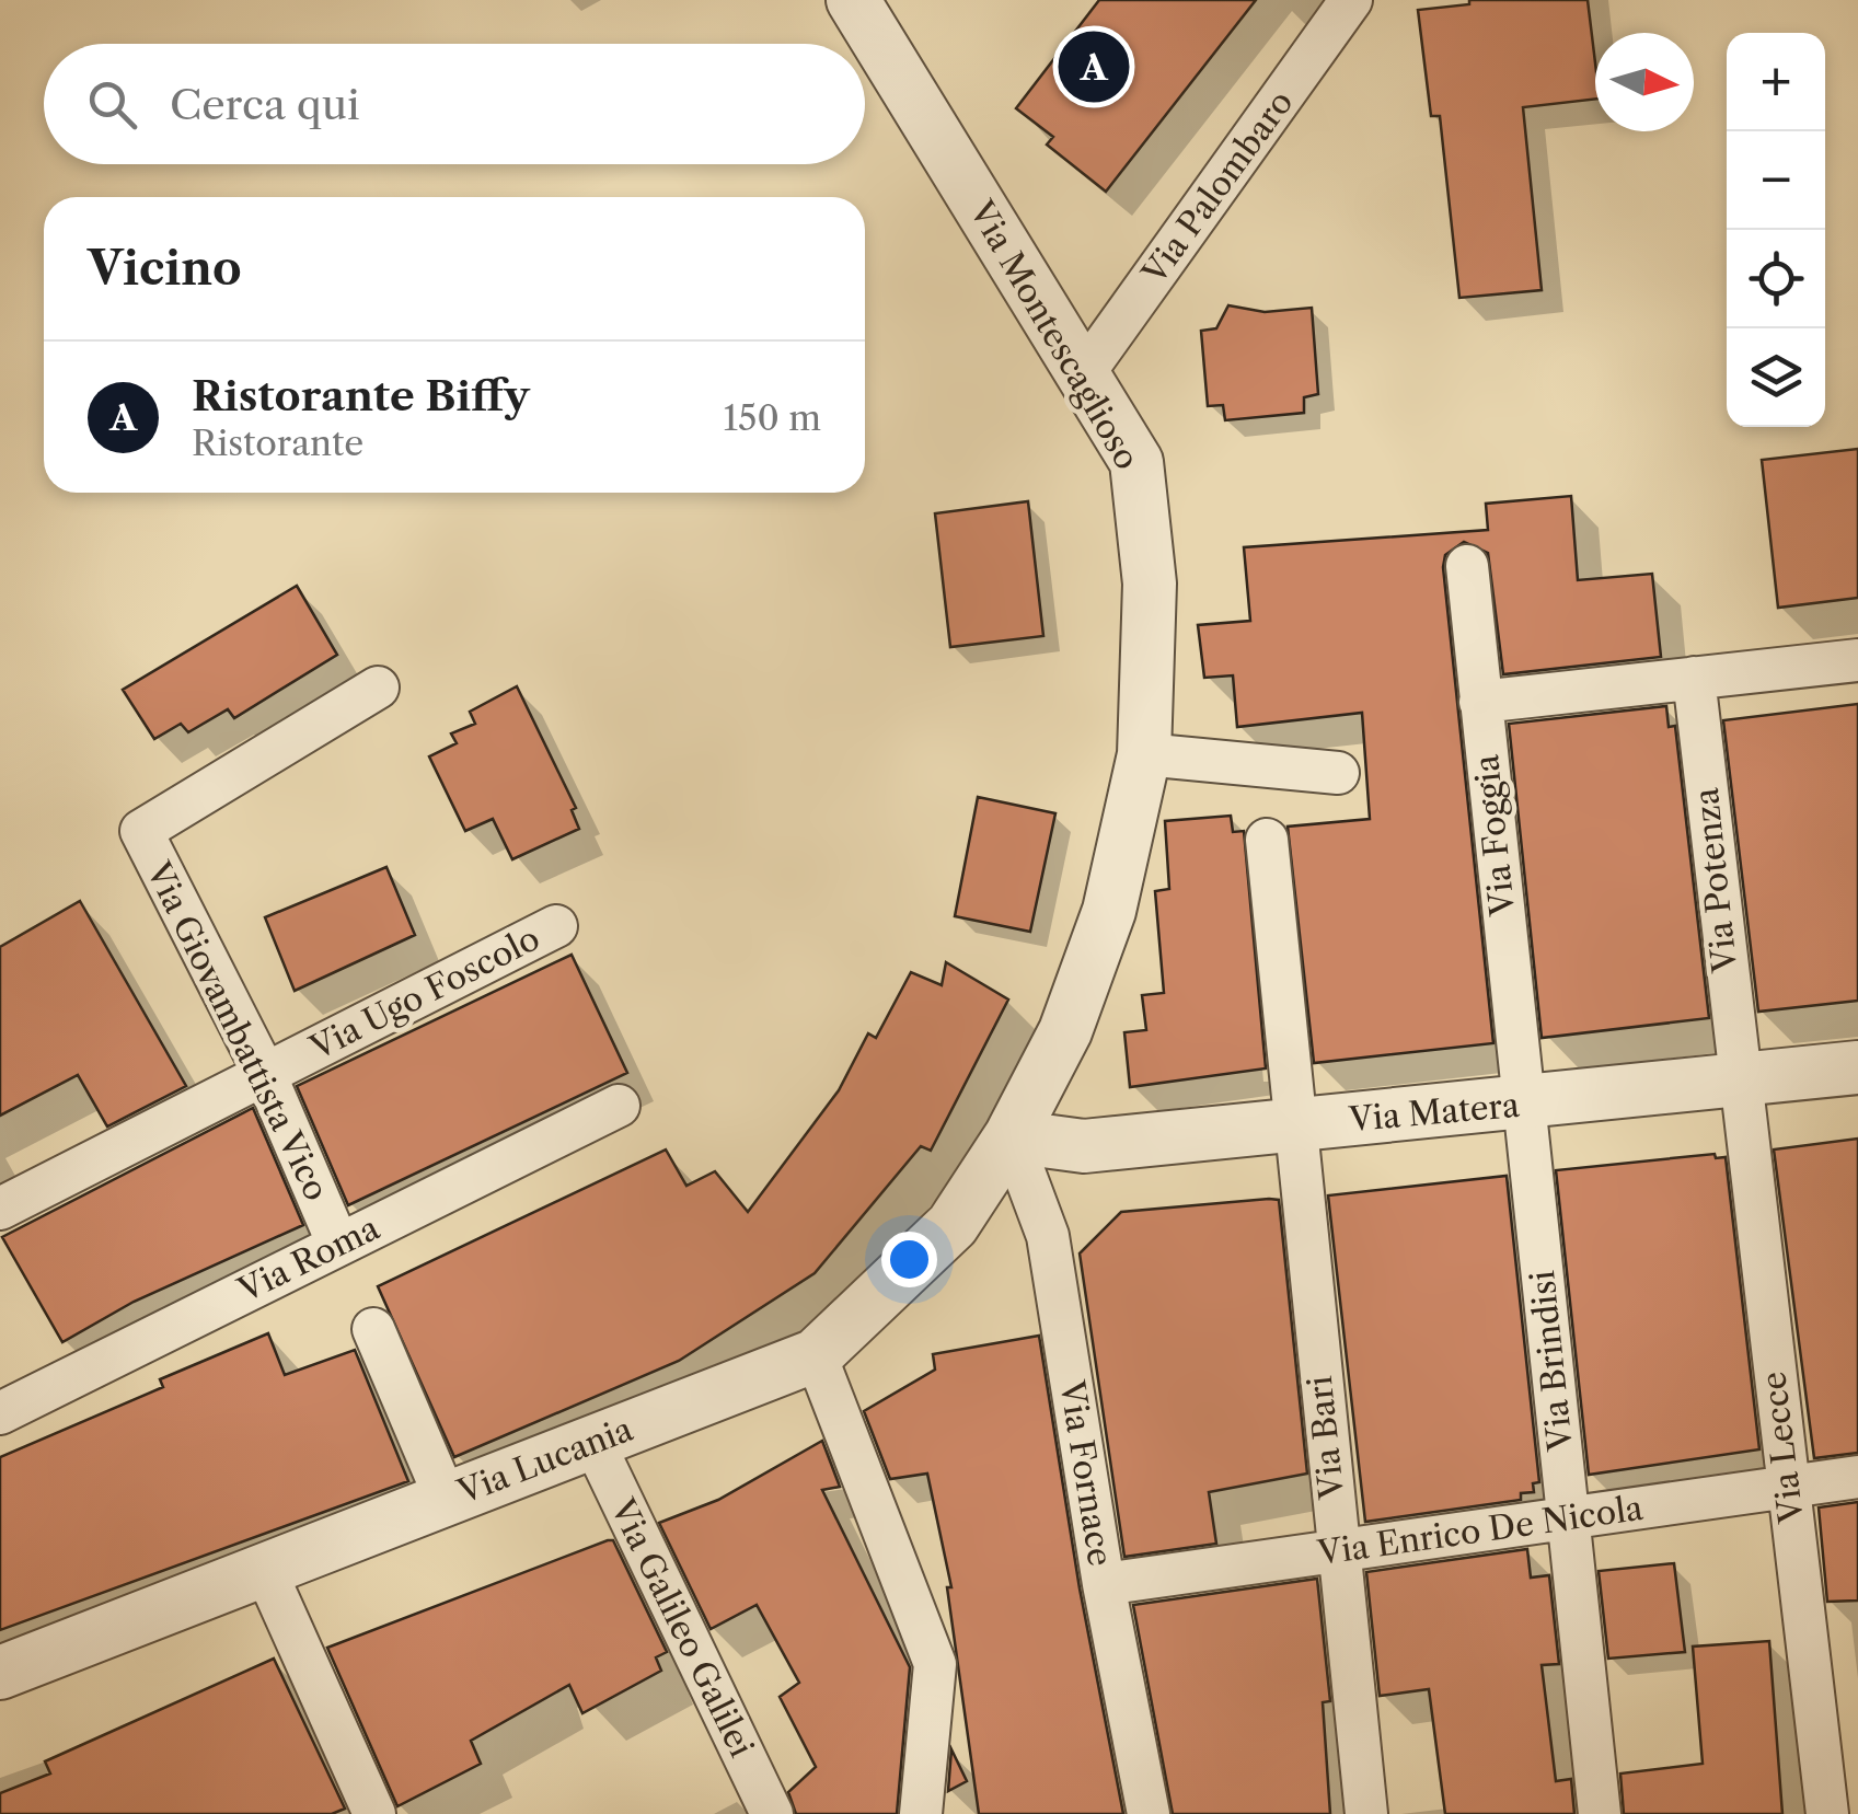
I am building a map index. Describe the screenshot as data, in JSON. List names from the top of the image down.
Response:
{
  "streets": {
    "street": [
      "Via Palombaro",
      "Via Montescaglioso",
      "Via Foggia",
      "Via Potenza",
      "Via Ugo Foscolo",
      "Via Giovambattista Vico",
      "Via Matera",
      "Via Roma",
      "Via Brindisi",
      "Via Bari",
      "Via Lecce",
      "Via Lucania",
      "Via Fornace",
      "Via Enrico De Nicola",
      "Via Galileo Galilei"
    ]
  },
  "crossings": [
    ["Via Palombaro", "Via Montescaglioso"],
    ["Via Montescaglioso", "Via Matera"],
    ["Via Montescaglioso", "Via Lucania"],
    ["Via Montescaglioso", "Via Fornace"],
    ["Via Foggia", "Via Matera"],
    ["Via Foggia", "Via Brindisi"],
    ["Via Potenza", "Via Matera"],
    ["Via Potenza", "Via Lecce"],
    ["Via Ugo Foscolo", "Via Giovambattista Vico"],
    ["Via Giovambattista Vico", "Via Roma"],
    ["Via Matera", "Via Brindisi"],
    ["Via Matera", "Via Bari"],
    ["Via Matera", "Via Lecce"],
    ["Via Matera", "Via Lucania"],
    ["Via Matera", "Via Fornace"],
    ["Via Brindisi", "Via Enrico De Nicola"],
    ["Via Bari", "Via Enrico De Nicola"],
    ["Via Lecce", "Via Enrico De Nicola"],
    ["Via Lucania", "Via Fornace"],
    ["Via Lucania", "Via Galileo Galilei"],
    ["Via Fornace", "Via Enrico De Nicola"]
  ],
  "north": "right",
  "page": {
    "pins": "A",
    "map_buttons": ["+", "−"],
    "search": "Cerca qui",
    "heading": "Vicino",
    "list": [
      {
        "mark": "A",
        "name": "Ristorante Biffy",
        "note": "Ristorante",
        "value": "150 m"
      }
    ]
  }
}
